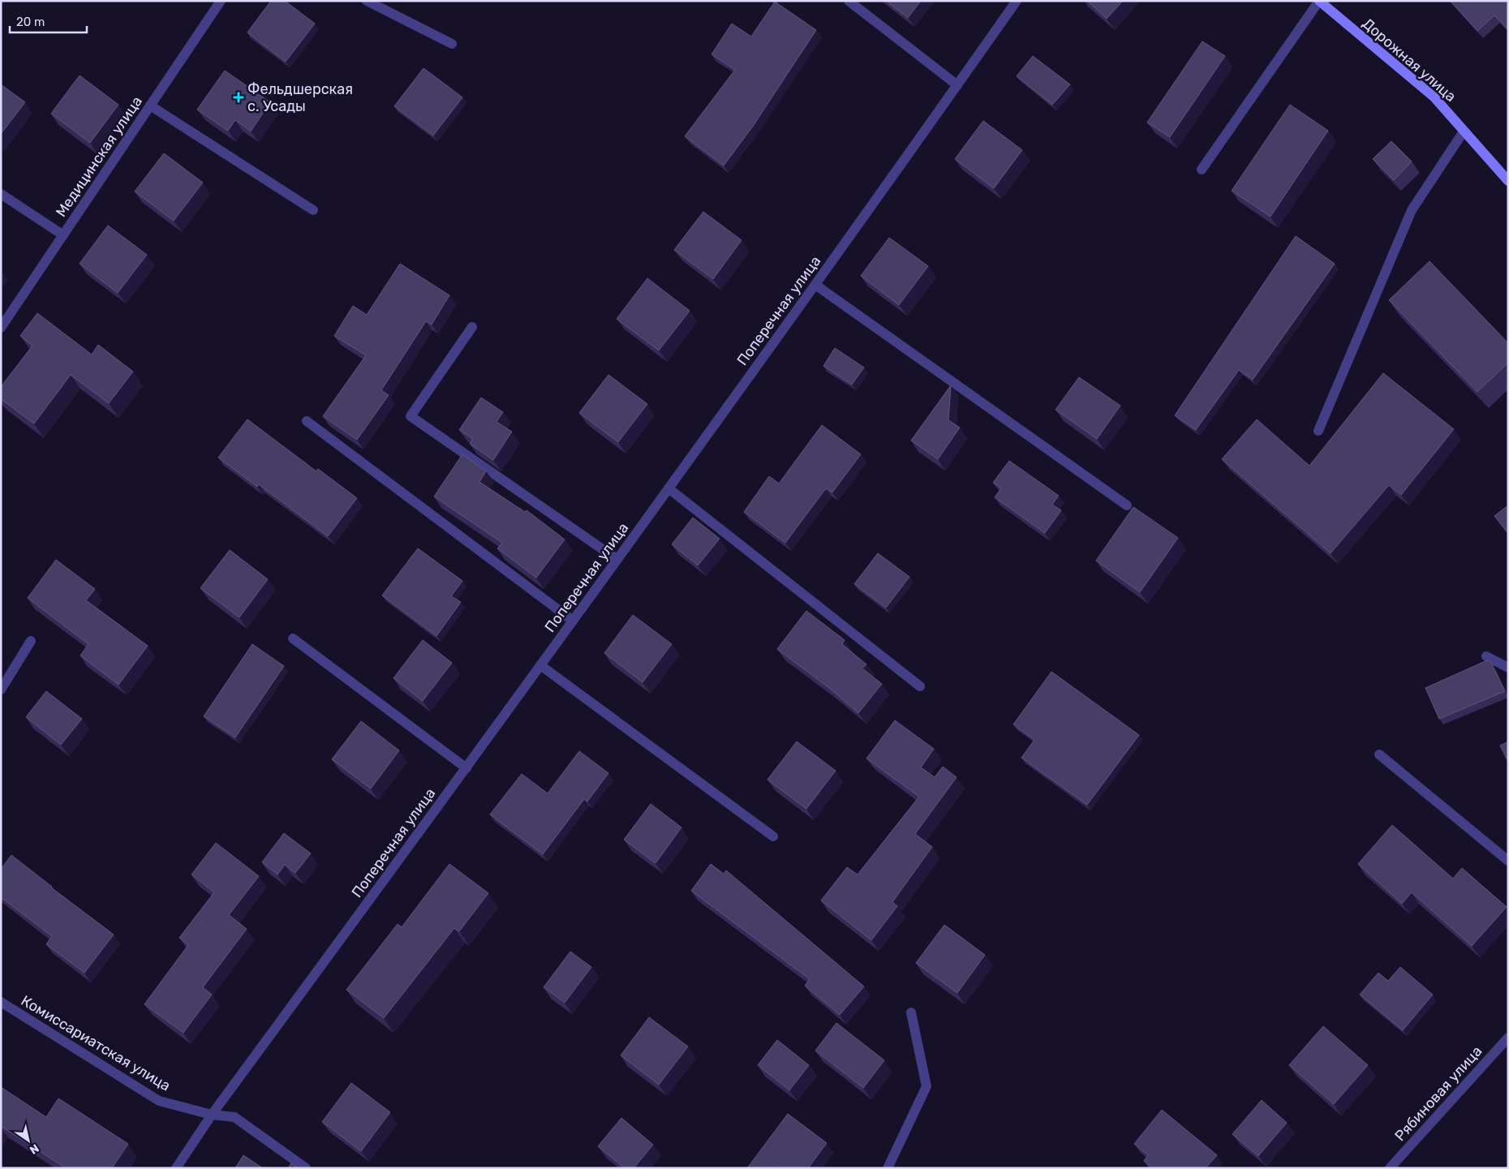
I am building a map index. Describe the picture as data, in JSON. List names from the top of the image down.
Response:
{
  "streets": {
    "street": [
      "Дорожная улица",
      "Медицинская улица",
      "Поперечная улица",
      "Комиссариатская улица",
      "Рябиновая улица"
    ]
  },
  "crossings": [
    ["Поперечная улица", "Комиссариатская улица"]
  ],
  "places": {
    "health": ["Фельдшерская с. Усады"]
  },
  "scale_bar": "20 m",
  "north": "bottom right"
}
